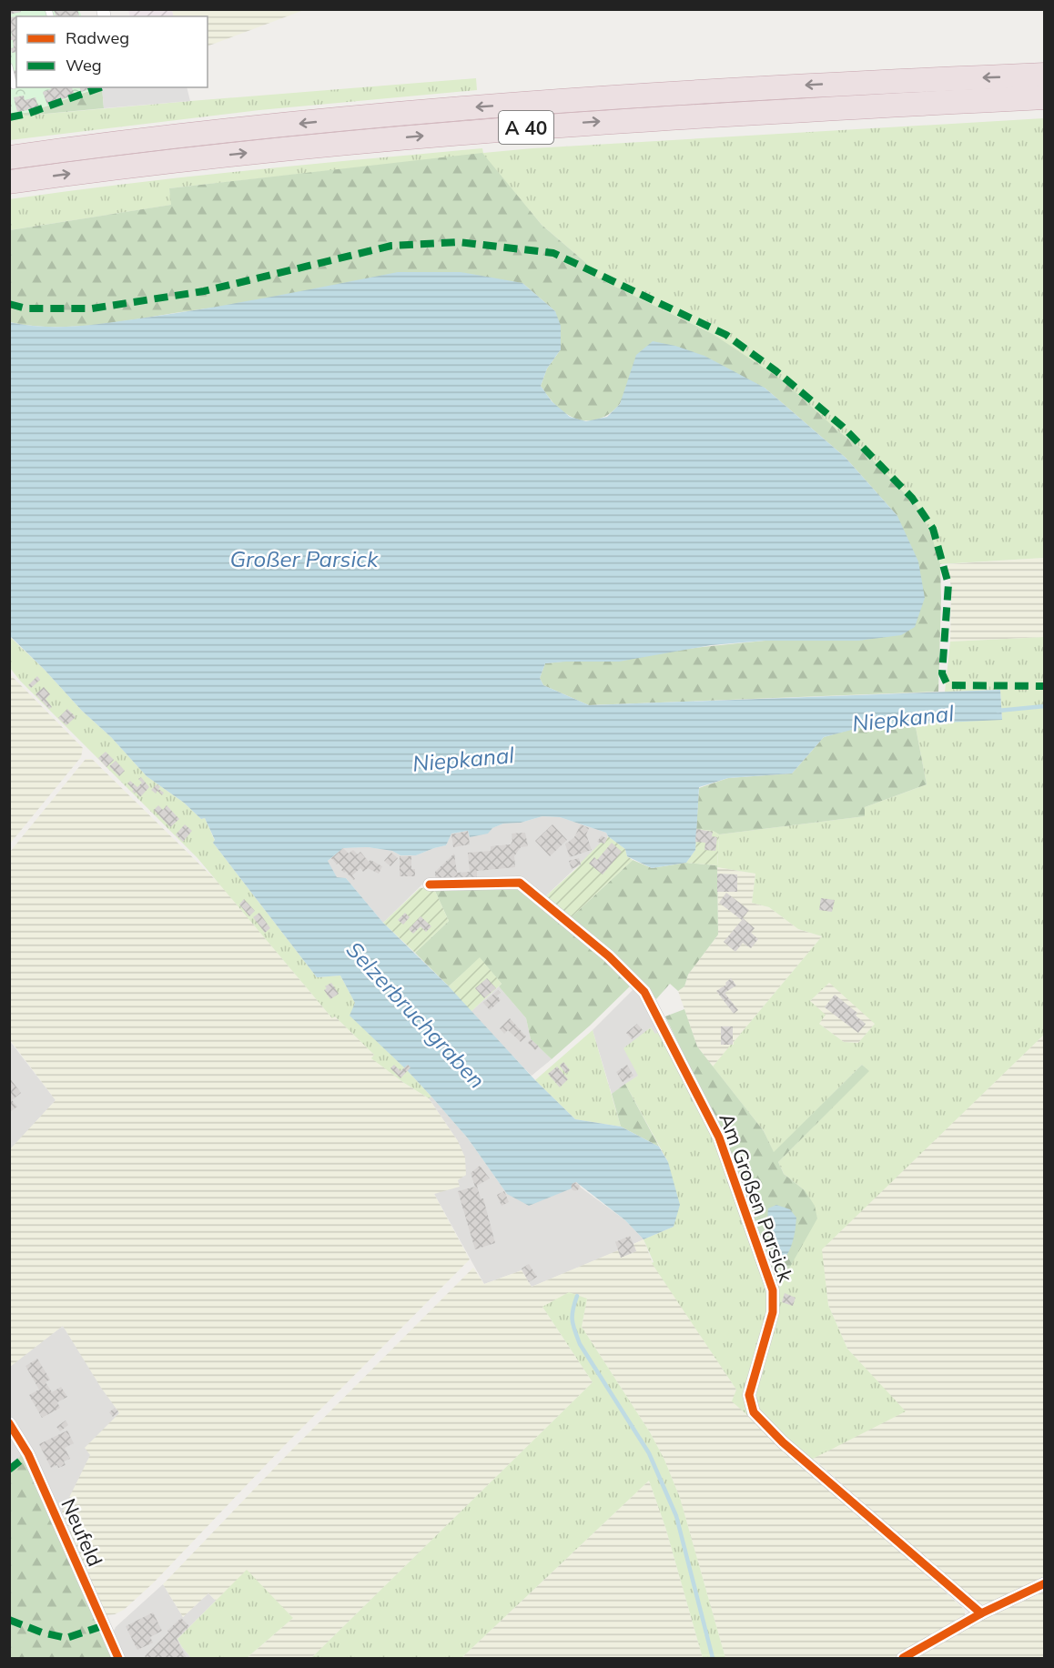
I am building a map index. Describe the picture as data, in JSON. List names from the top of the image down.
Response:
{
  "streets": {
    "highway": ["A 40"],
    "street": ["Am Großen Parsick", "Neufeld"]
  },
  "water": ["Großer Parsick", "Niepkanal", "Selzerbruchgraben"],
  "legend": ["Radweg", "Weg"]
}
